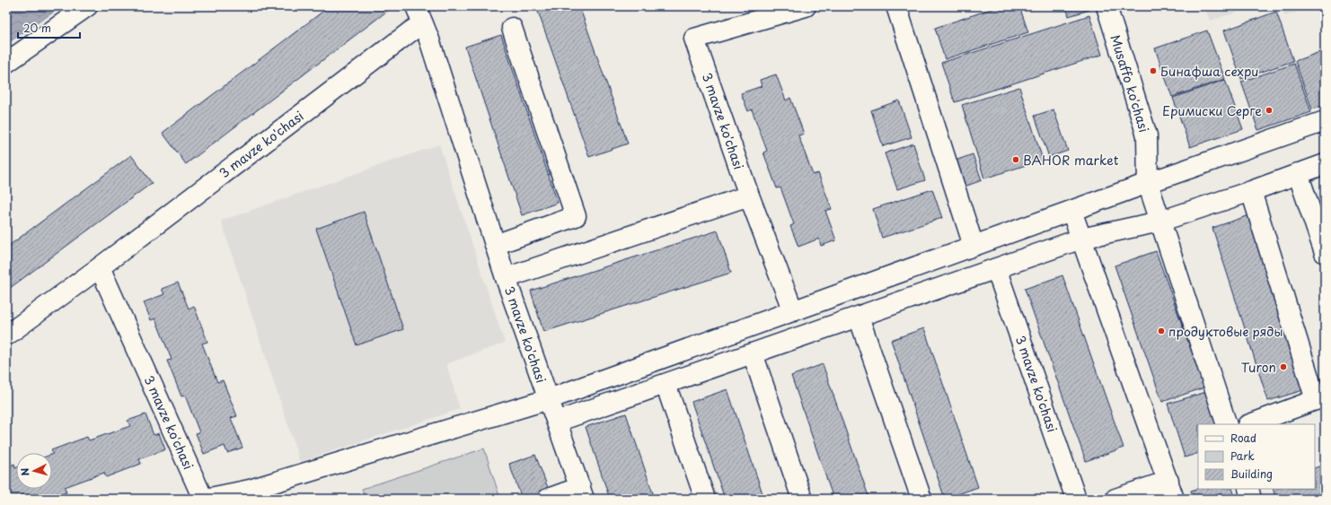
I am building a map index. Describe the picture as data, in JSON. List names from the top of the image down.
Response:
{
  "streets": {
    "street": ["Musaffo ko'chasi", "3 mavze ko'chasi"]
  },
  "places": [
    "Бинафша сехри",
    "Еримиски Серге",
    "BAHOR market",
    "продуктовые ряды",
    "Turon"
  ],
  "legend": ["Road", "Park", "Building"],
  "scale_bar": "20 m",
  "north": "left"
}
